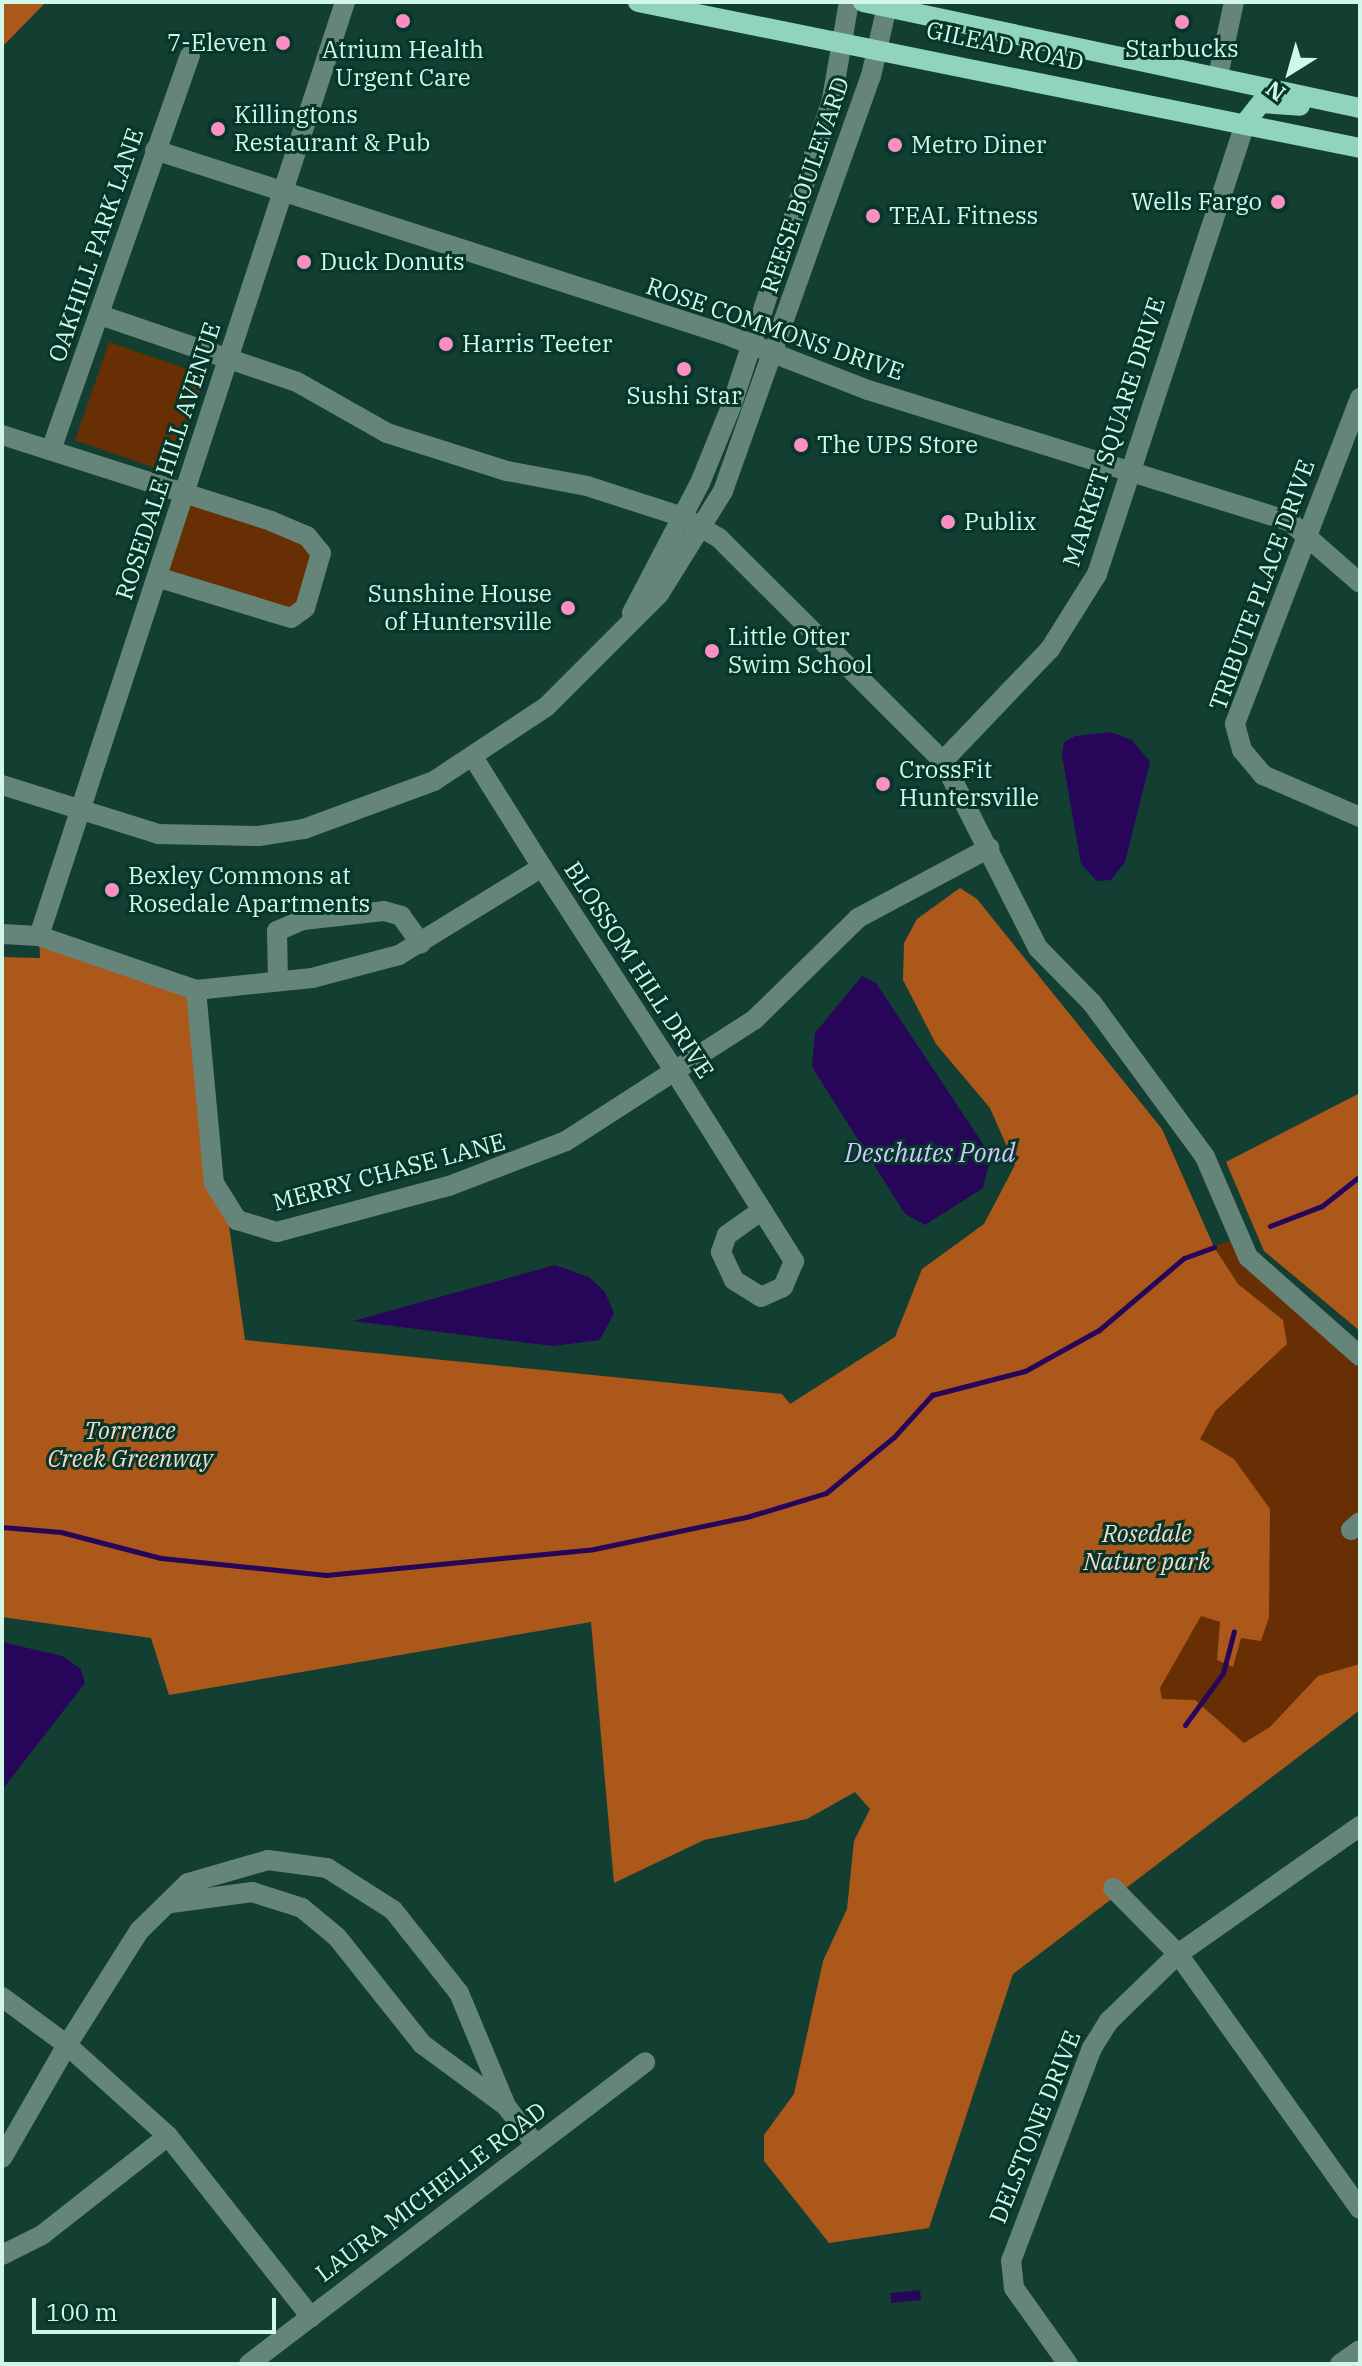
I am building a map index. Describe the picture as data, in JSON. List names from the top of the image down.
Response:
{
  "streets": {
    "main road": ["GILEAD ROAD"],
    "street": [
      "REESE BOULEVARD",
      "OAKHILL PARK LANE",
      "ROSE COMMONS DRIVE",
      "MARKET SQUARE DRIVE",
      "ROSEDALE HILL AVENUE",
      "TRIBUTE PLACE DRIVE",
      "BLOSSOM HILL DRIVE",
      "MERRY CHASE LANE",
      "DELSTONE DRIVE",
      "LAURA MICHELLE ROAD"
    ]
  },
  "crossings": [
    ["GILEAD ROAD", "REESE BOULEVARD"],
    ["GILEAD ROAD", "MARKET SQUARE DRIVE"],
    ["REESE BOULEVARD", "ROSE COMMONS DRIVE"],
    ["REESE BOULEVARD", "ROSEDALE HILL AVENUE"],
    ["REESE BOULEVARD", "BLOSSOM HILL DRIVE"],
    ["OAKHILL PARK LANE", "ROSE COMMONS DRIVE"],
    ["ROSE COMMONS DRIVE", "MARKET SQUARE DRIVE"],
    ["ROSE COMMONS DRIVE", "ROSEDALE HILL AVENUE"],
    ["ROSE COMMONS DRIVE", "TRIBUTE PLACE DRIVE"],
    ["BLOSSOM HILL DRIVE", "MERRY CHASE LANE"]
  ],
  "water": ["Deschutes Pond"],
  "parks": ["Torrence Creek Greenway", "Rosedale Nature park"],
  "places": [
    "Atrium Health Urgent Care",
    "Starbucks",
    "7-Eleven",
    "Killingtons Restaurant & Pub",
    "Metro Diner",
    "Wells Fargo",
    "TEAL Fitness",
    "Duck Donuts",
    "Harris Teeter",
    "Sushi Star",
    "The UPS Store",
    "Publix",
    "Sunshine House of Huntersville",
    "Little Otter Swim School",
    "CrossFit Huntersville",
    "Bexley Commons at Rosedale Apartments"
  ],
  "scale_bar": "100 m",
  "north": "bottom left"
}
